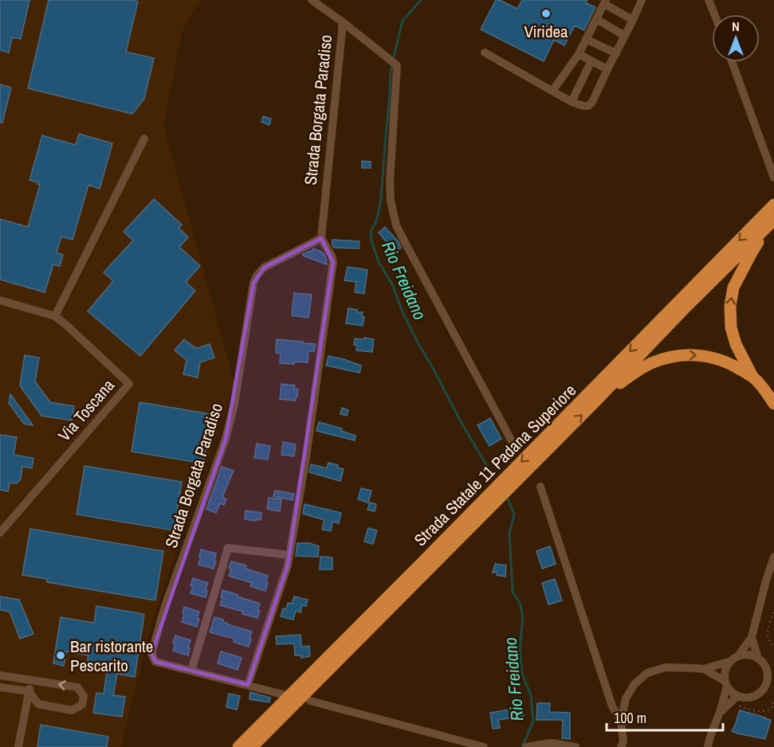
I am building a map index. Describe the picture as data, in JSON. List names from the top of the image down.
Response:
{
  "streets": {
    "highway": ["Strada Statale 11 Padana Superiore"],
    "street": ["Strada Borgata Paradiso", "Via Toscana"]
  },
  "water": ["Rio Freidano"],
  "places": ["Viridea", "Bar ristorante Pescarito"],
  "scale_bar": "100 m",
  "north": "top"
}
